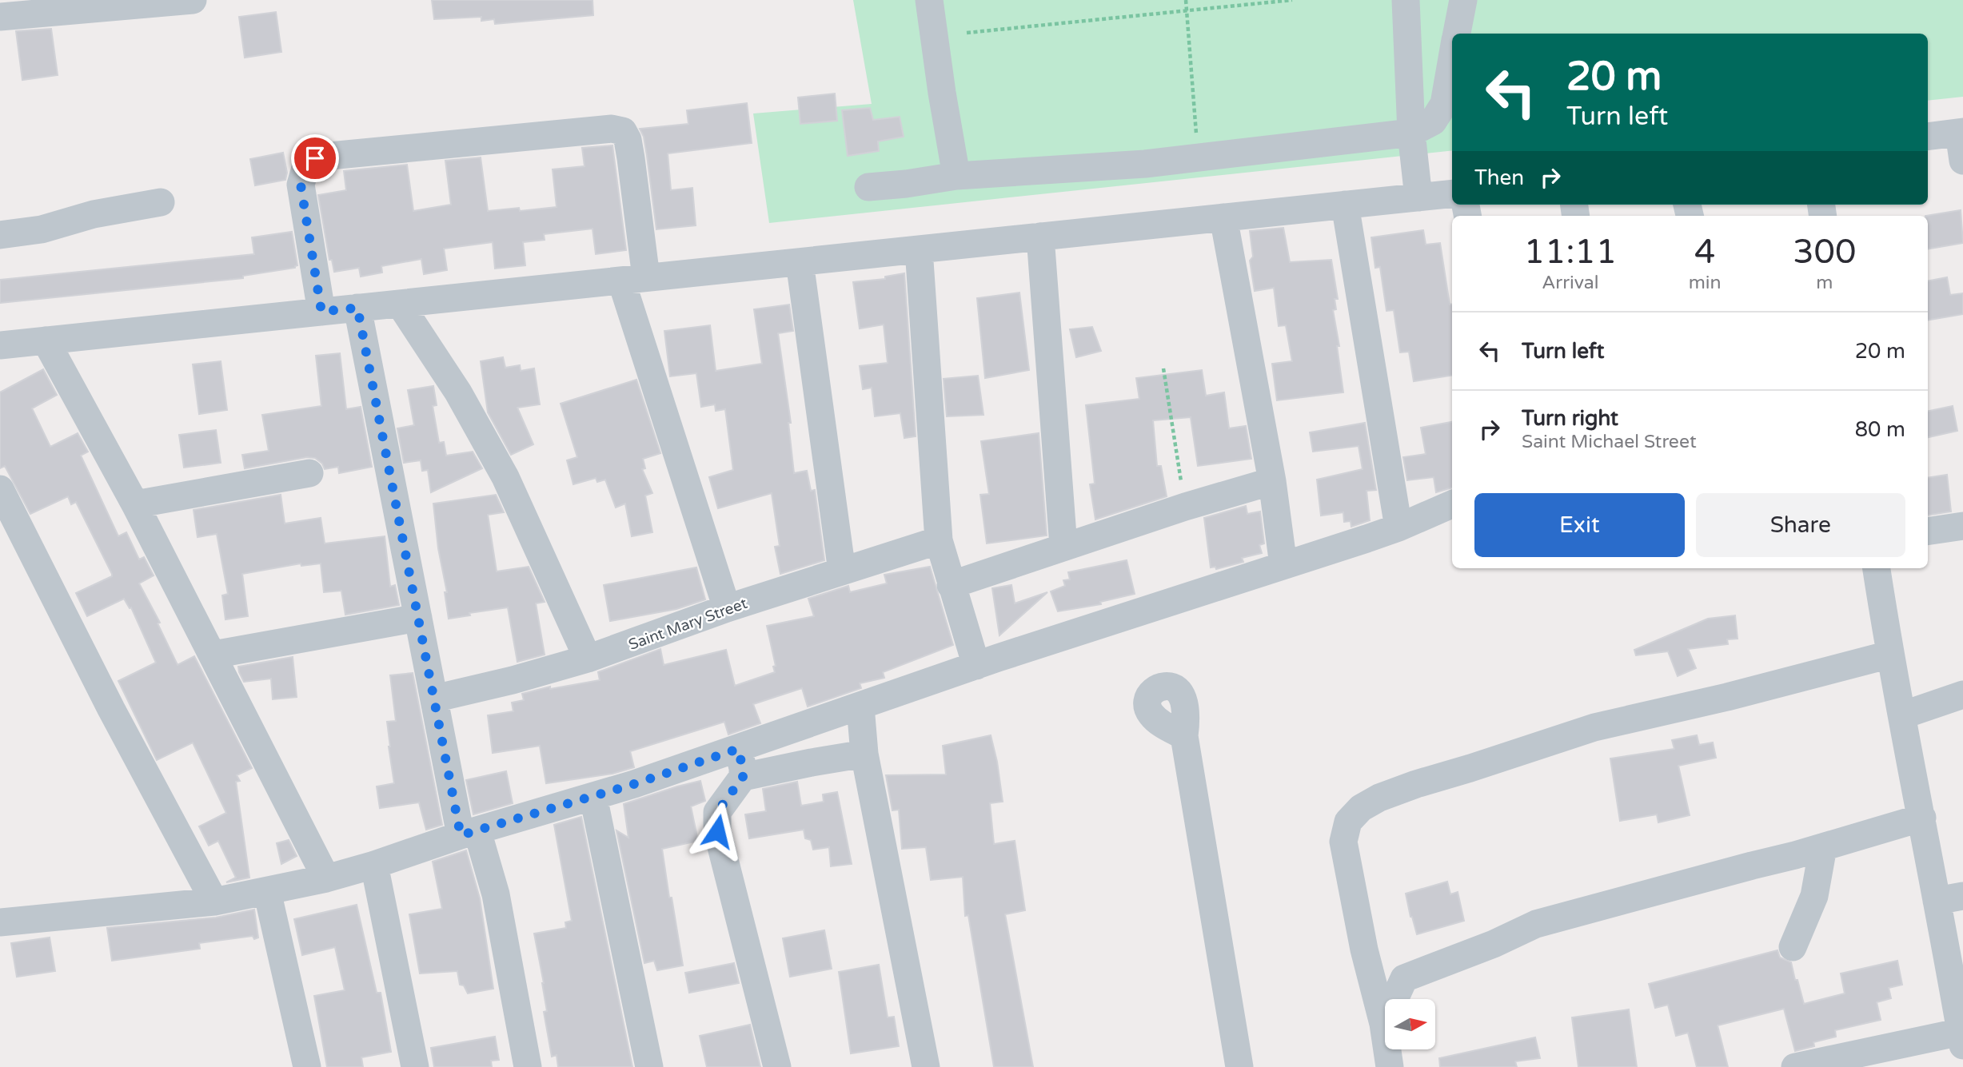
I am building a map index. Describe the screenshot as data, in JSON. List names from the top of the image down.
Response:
{
  "streets": {
    "street": ["Saint Mary Street"]
  },
  "north": "right",
  "page": {
    "turn": ["20 m", "Turn left"],
    "then": "Then",
    "eta": [
      "11:11",
      "Arrival",
      "4",
      "min",
      "300",
      "m"
    ],
    "list": [
      {
        "name": "Turn left",
        "value": "20 m"
      },
      {
        "name": "Turn right",
        "note": "Saint Michael Street",
        "value": "80 m"
      }
    ],
    "buttons": ["Exit", "Share"]
  }
}
